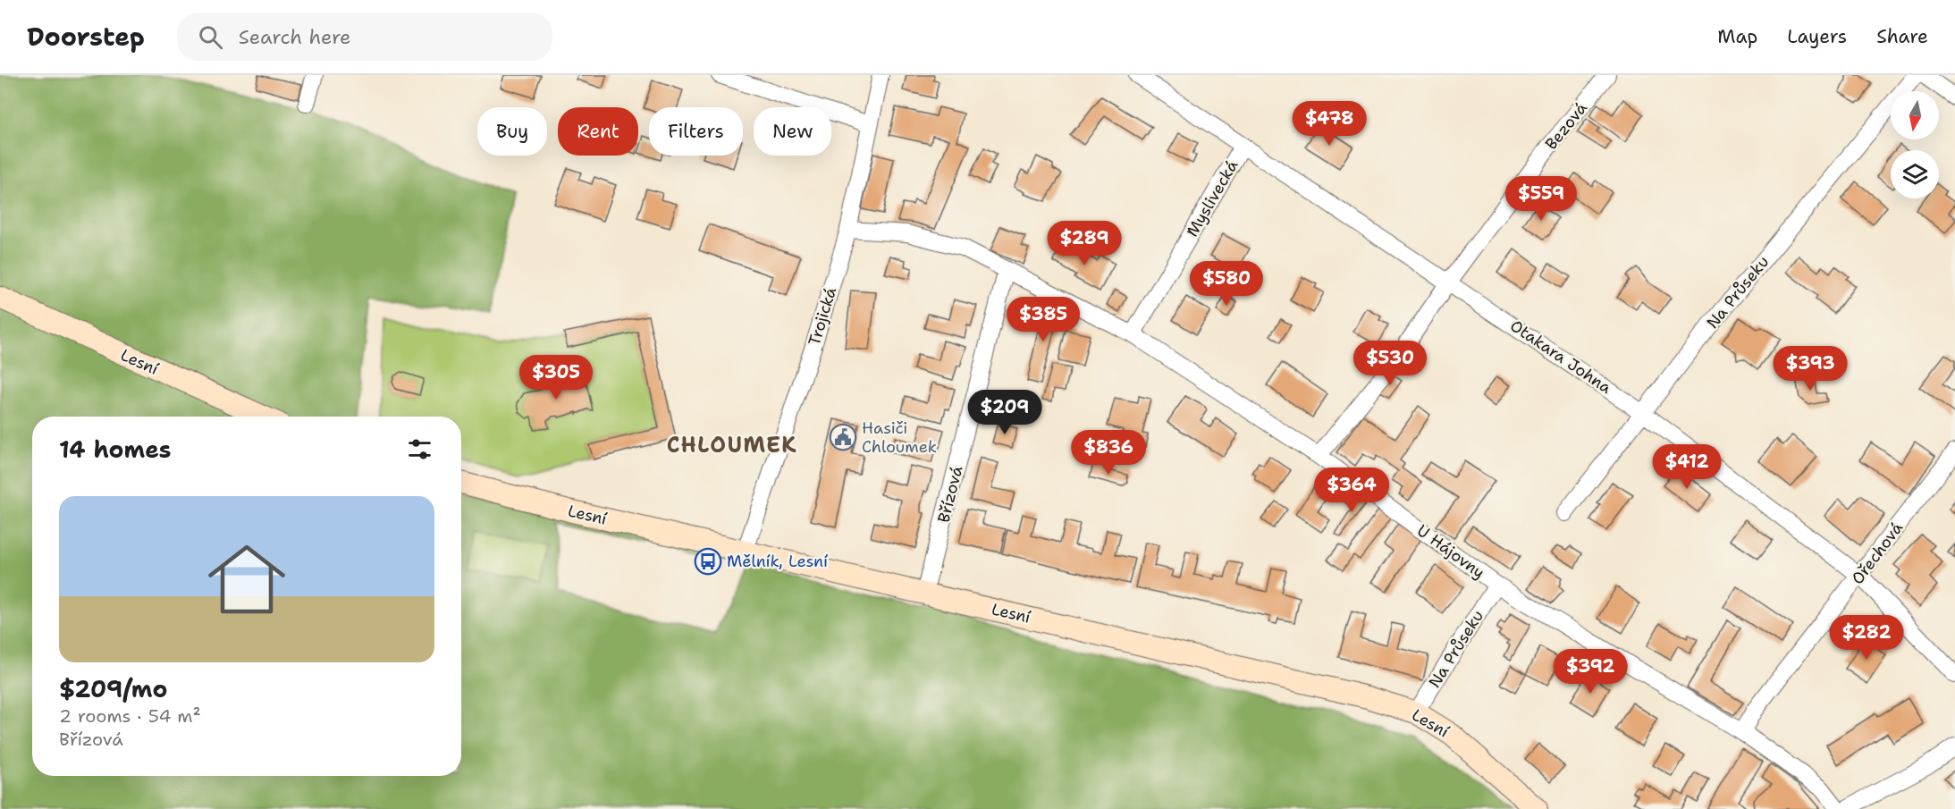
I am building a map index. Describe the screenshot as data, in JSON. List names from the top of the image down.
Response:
{
  "streets": {
    "street": [
      "Bezová",
      "Myslivecká",
      "Na Průseku",
      "Trojická",
      "Otakara Johna",
      "Lesní",
      "Břízová",
      "U Hájovny",
      "Ořechová"
    ]
  },
  "crossings": [
    ["Bezová", "Otakara Johna"],
    ["Bezová", "U Hájovny"],
    ["Myslivecká", "Otakara Johna"],
    ["Myslivecká", "U Hájovny"],
    ["Na Průseku", "Otakara Johna"],
    ["Na Průseku", "Lesní"],
    ["Na Průseku", "U Hájovny"],
    ["Trojická", "Lesní"],
    ["Trojická", "U Hájovny"],
    ["Otakara Johna", "Ořechová"],
    ["Lesní", "Břízová"],
    ["Břízová", "U Hájovny"],
    ["U Hájovny", "Ořechová"]
  ],
  "districts": ["CHLOUMEK"],
  "places": {
    "public building": ["Hasiči Chloumek"],
    "bus stop": ["Mělník, Lesní"]
  },
  "north": "bottom",
  "page": {
    "header": "Doorstep",
    "search": "Search here",
    "nav": ["Map", "Layers", "Share"],
    "price": [
      "$478",
      "$559",
      "$289",
      "$580",
      "$385",
      "$530",
      "$393",
      "$305",
      "$209",
      "$836",
      "$412",
      "$364",
      "$282",
      "$392"
    ],
    "chip": [
      "Buy",
      "Rent",
      "Filters",
      "New"
    ],
    "heading": "14 homes",
    "list": [
      {
        "name": "$209/mo",
        "note": "2 rooms · 54 m² · Břízová"
      }
    ]
  }
}
